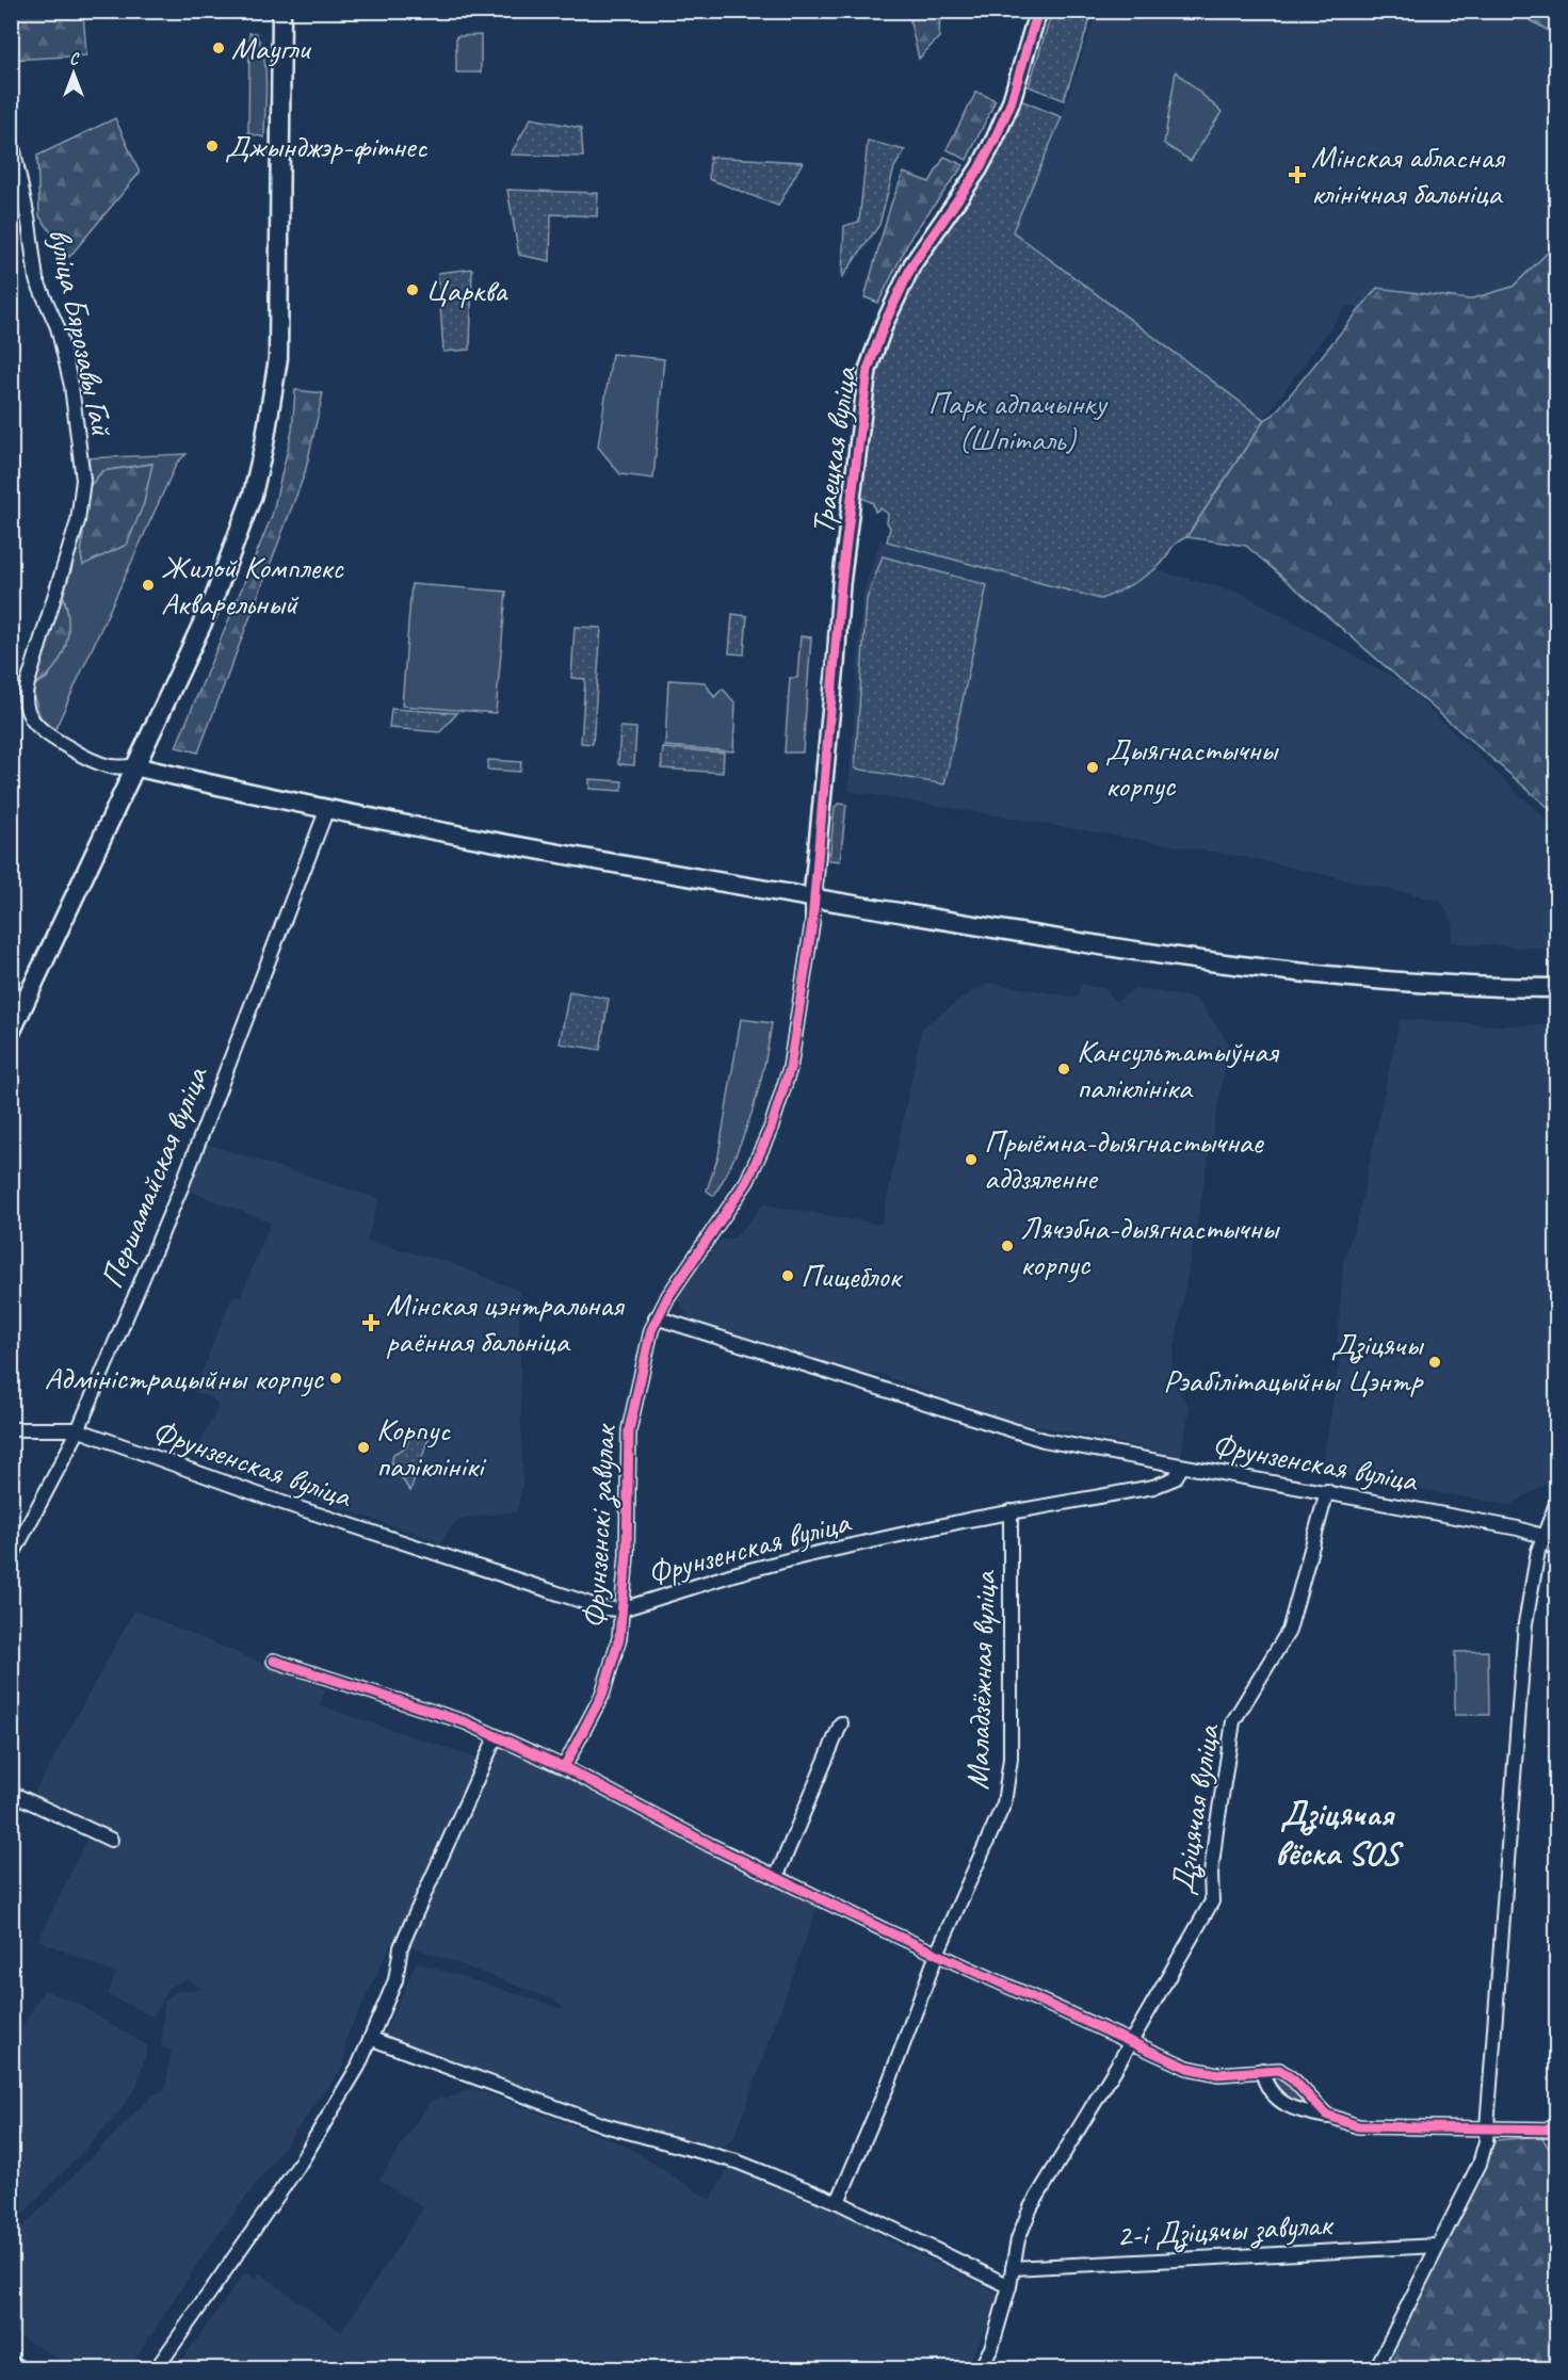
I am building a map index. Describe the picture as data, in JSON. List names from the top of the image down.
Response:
{
  "streets": {
    "street": [
      "вуліца Бярозавы Гай",
      "Траецкая вуліца",
      "Першамайская вуліца",
      "Фрунзенская вуліца",
      "Фрунзенскі завулак",
      "Маладзёжная вуліца",
      "Дзіцячая вуліца",
      "2-і Дзіцячы завулак"
    ]
  },
  "crossings": [
    ["Траецкая вуліца", "Фрунзенскі завулак"],
    ["Першамайская вуліца", "Фрунзенская вуліца"],
    ["Фрунзенская вуліца", "Фрунзенскі завулак"],
    ["Фрунзенская вуліца", "Маладзёжная вуліца"],
    ["Фрунзенская вуліца", "Дзіцячая вуліца"],
    ["Дзіцячая вуліца", "2-і Дзіцячы завулак"]
  ],
  "districts": ["Дзіцячая вёска SOS"],
  "parks": ["Парк адпачынку (Шпіталь)"],
  "places": {
    "other": [
      "Маугли",
      "Джынджэр-фітнес",
      "Царква",
      "Жилой Комплекс Акварельный",
      "Дыягнастычны корпус",
      "Кансультатыўная паліклініка",
      "Прыёмна-дыягнастычнае аддзяленне",
      "Лячэбна-дыягнастычны корпус",
      "Пищеблок",
      "Дзіцячы Рэабілітацыйны Цэнтр",
      "Адміністрацыйны корпус",
      "Корпус паліклінікі"
    ],
    "health": ["Мінская абласная клінічная бальніца", "Мінская цэнтральная раённая бальніца"]
  },
  "north": "top"
}
